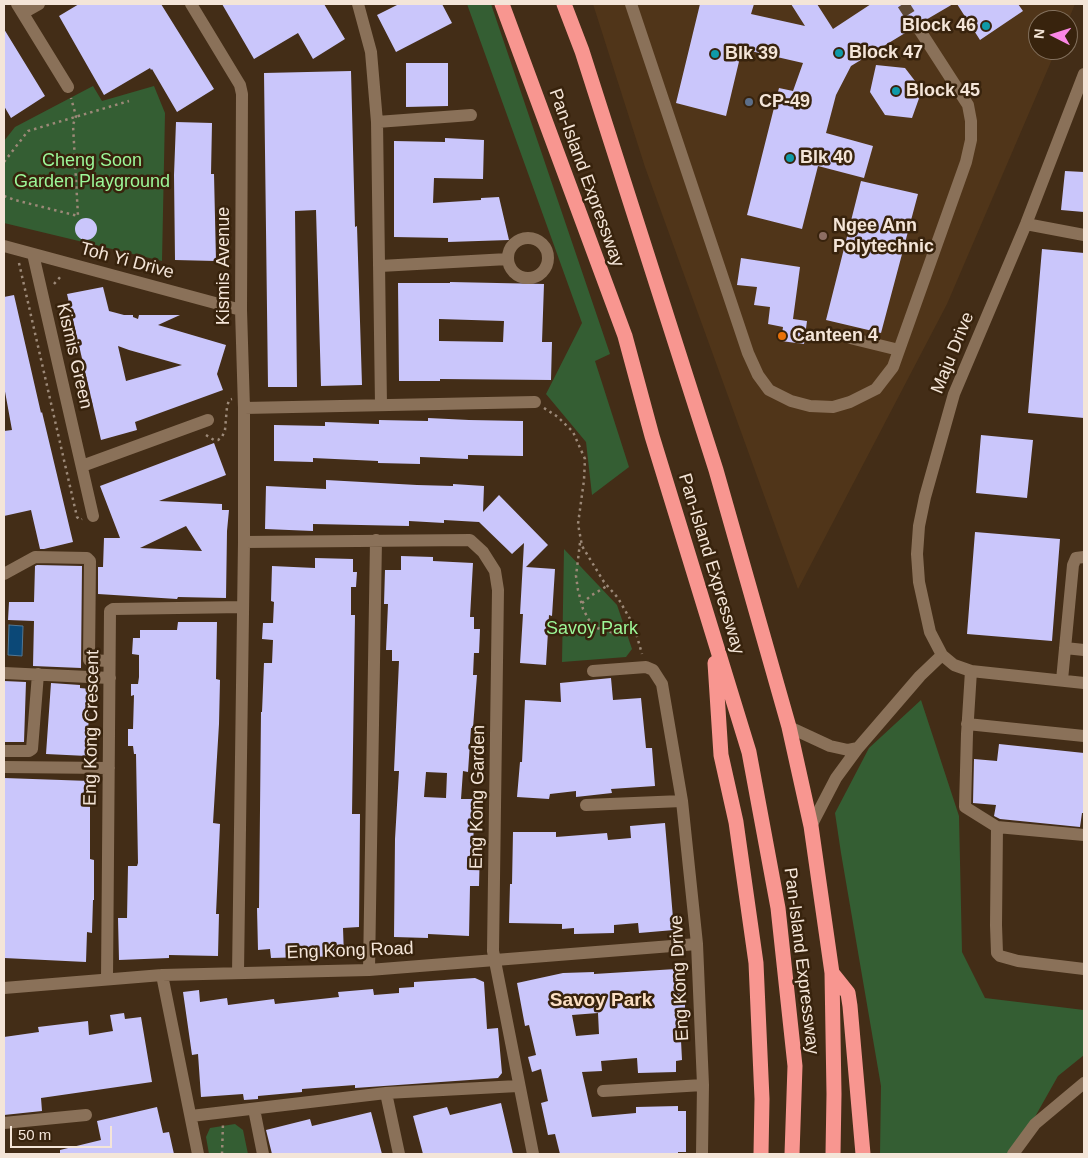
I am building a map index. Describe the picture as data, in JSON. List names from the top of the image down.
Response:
{
  "streets": {
    "highway": ["Pan-Island Expressway"],
    "street": [
      "Toh Yi Drive",
      "Kismis Avenue",
      "Maju Drive",
      "Kismis Green",
      "Eng Kong Crescent",
      "Eng Kong Garden",
      "Eng Kong Road",
      "Eng Kong Drive"
    ]
  },
  "crossings": [
    ["Toh Yi Drive", "Kismis Avenue"],
    ["Toh Yi Drive", "Kismis Green"],
    ["Kismis Avenue", "Eng Kong Garden"],
    ["Eng Kong Crescent", "Eng Kong Road"],
    ["Eng Kong Garden", "Eng Kong Road"],
    ["Eng Kong Road", "Eng Kong Drive"]
  ],
  "districts": ["Savoy Park"],
  "parks": ["Cheng Soon Garden Playground", "Savoy Park"],
  "places": [
    "Block 46",
    "Block 47",
    "Blk 39",
    "Block 45",
    "CP-49",
    "Blk 40",
    "Ngee Ann Polytechnic",
    "Canteen 4"
  ],
  "scale_bar": "50 m",
  "north": "left"
}
